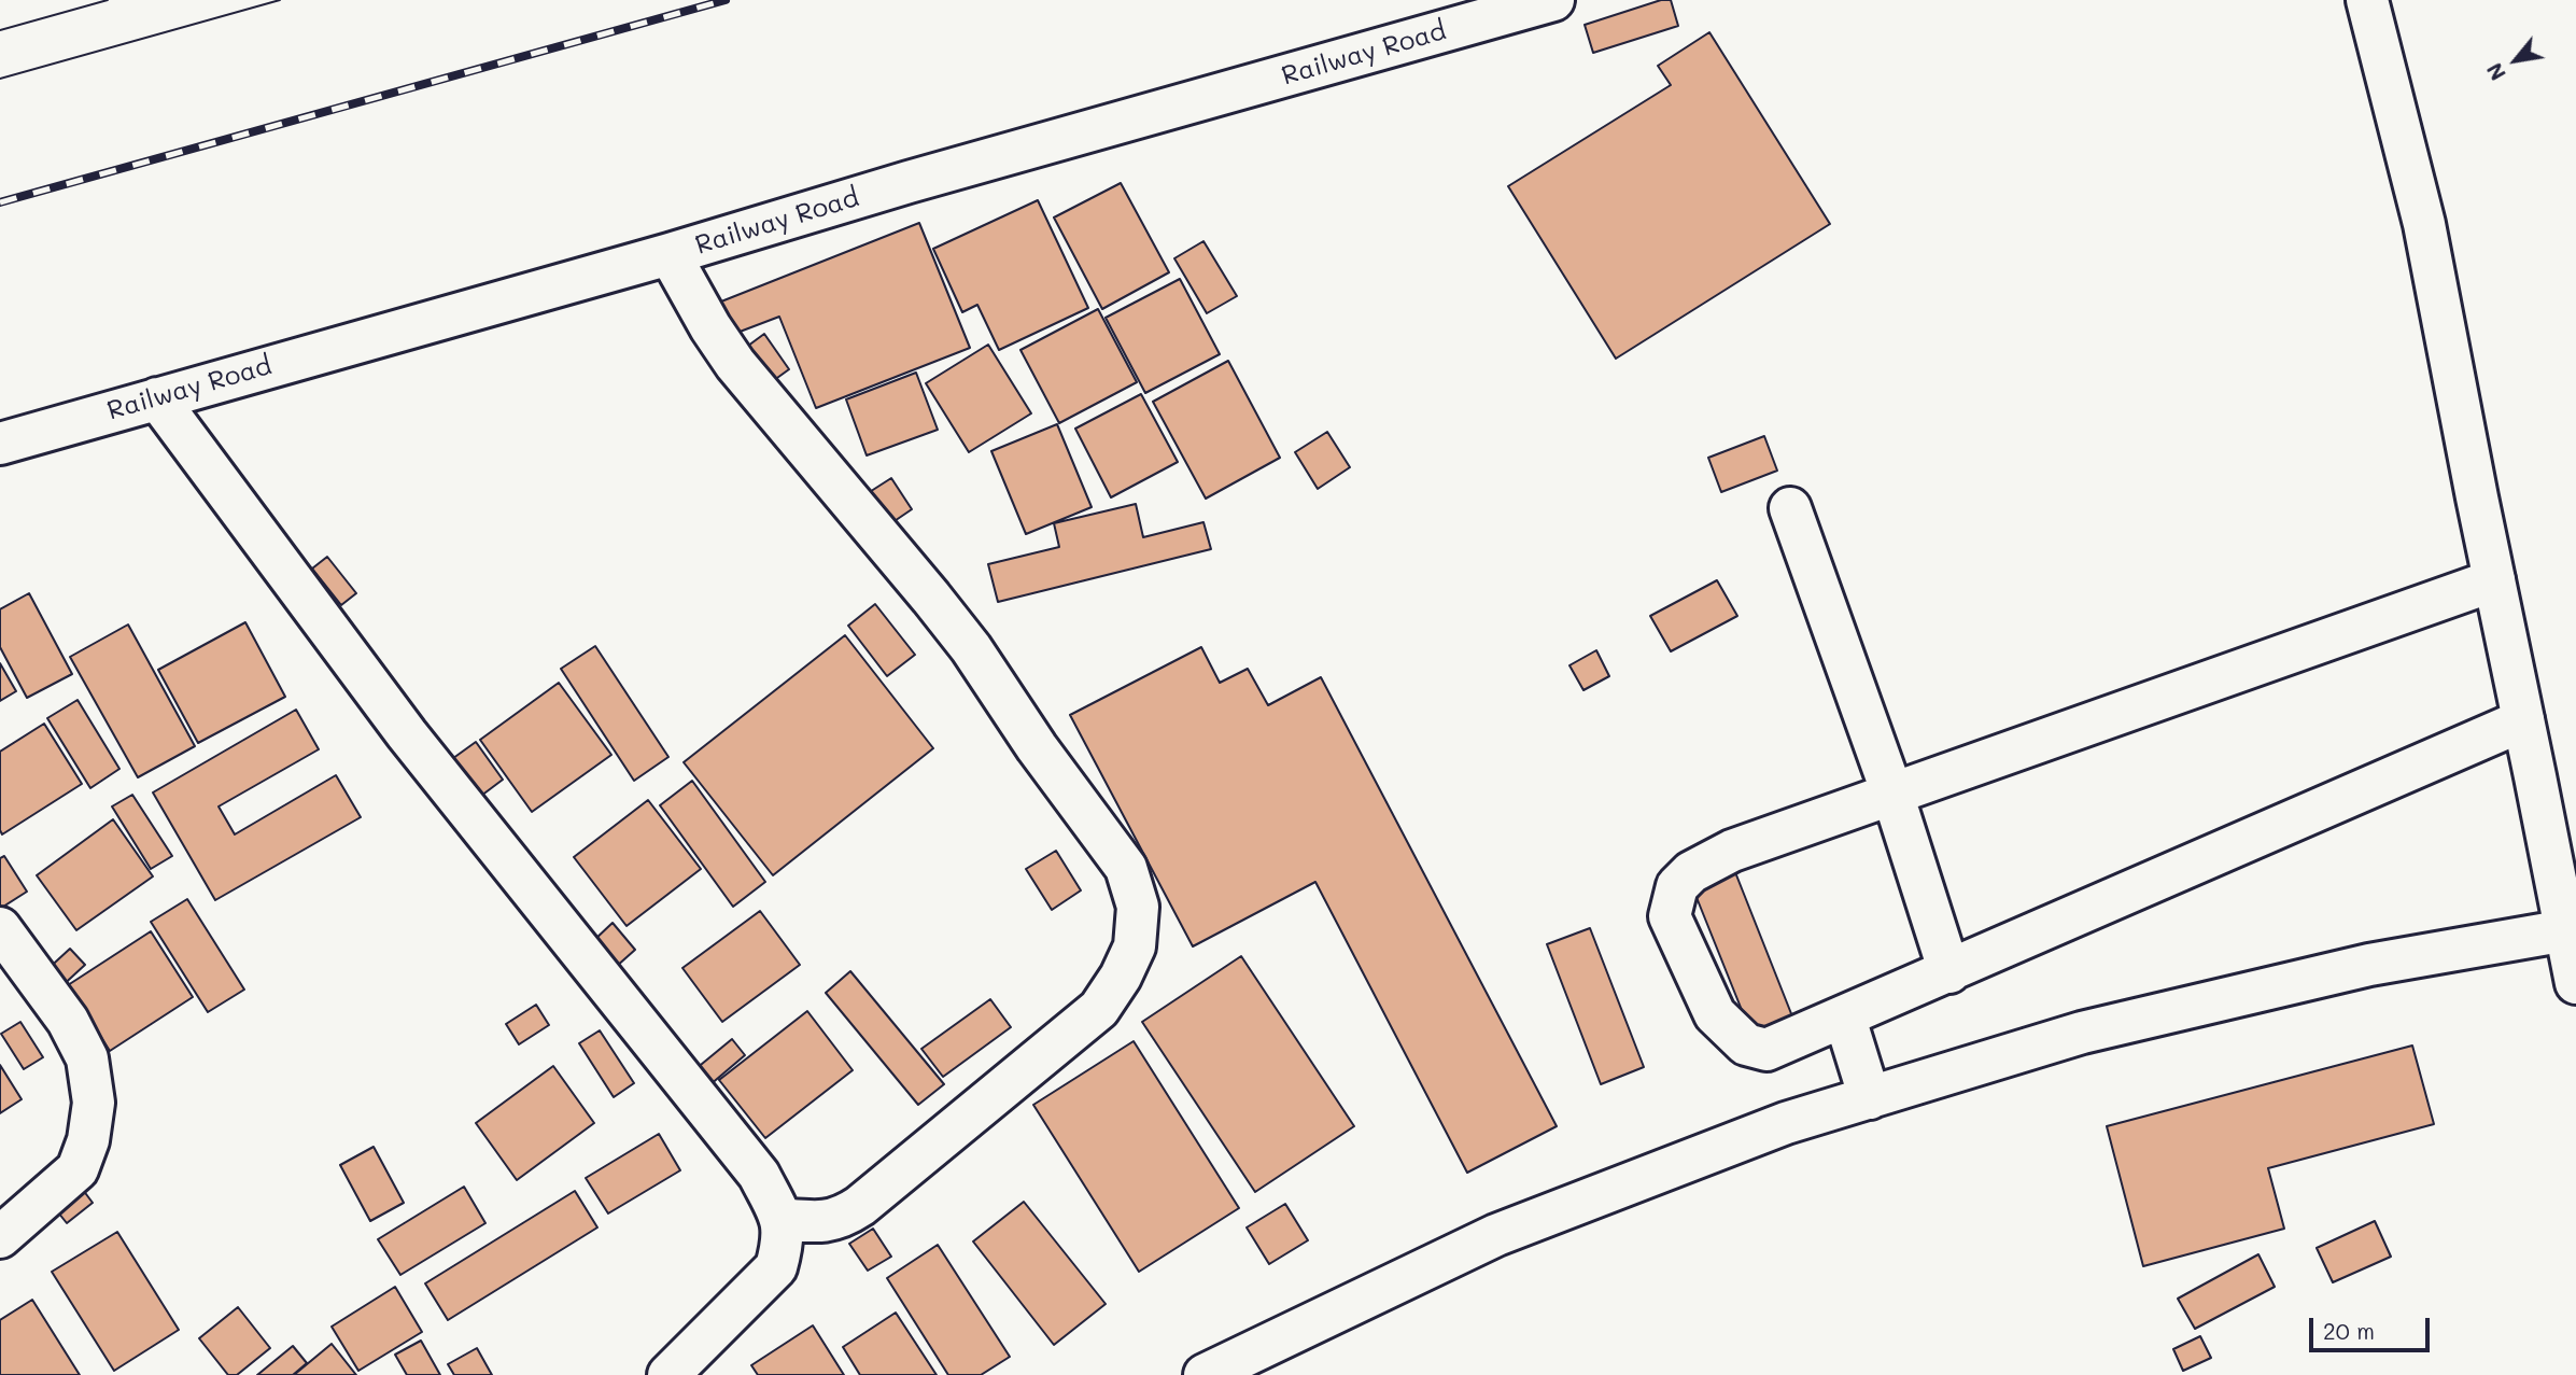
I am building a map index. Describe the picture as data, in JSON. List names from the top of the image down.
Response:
{
  "streets": {
    "street": ["Railway Road"]
  },
  "scale_bar": "20 m",
  "north": "bottom left"
}
